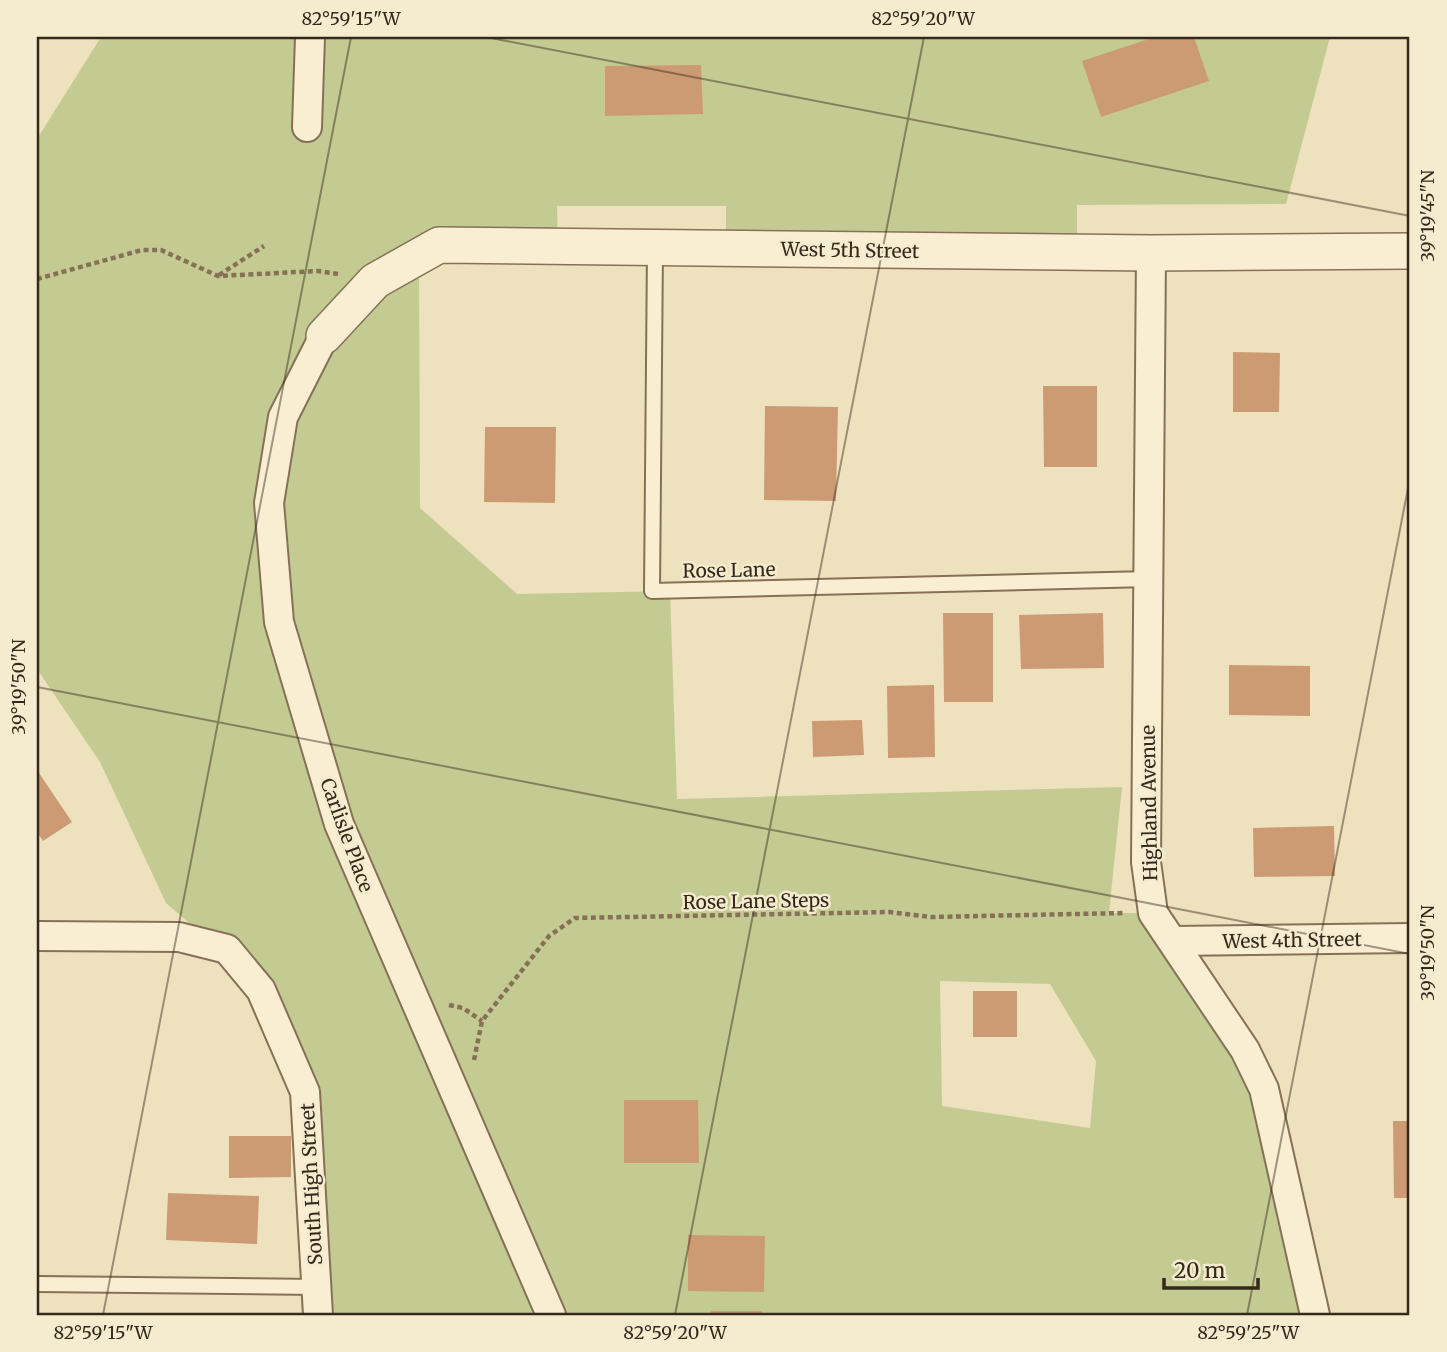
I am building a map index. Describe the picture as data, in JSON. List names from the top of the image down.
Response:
{
  "streets": {
    "street": [
      "West 5th Street",
      "Highland Avenue",
      "Carlisle Place",
      "West 4th Street",
      "South High Street"
    ],
    "lane": ["Rose Lane"],
    "path": ["Rose Lane Steps"]
  },
  "crossings": [
    ["West 5th Street", "Rose Lane"],
    ["West 5th Street", "Highland Avenue"],
    ["West 5th Street", "Carlisle Place"],
    ["Rose Lane", "Highland Avenue"],
    ["Highland Avenue", "Rose Lane Steps"],
    ["Highland Avenue", "West 4th Street"],
    ["Carlisle Place", "Rose Lane Steps"]
  ],
  "scale_bar": "20 m",
  "coordinates": [
    "82°59'15\"W",
    "82°59'20\"W",
    "39°19'45\"N",
    "39°19'50\"N",
    "82°59'25\"W"
  ]
}
